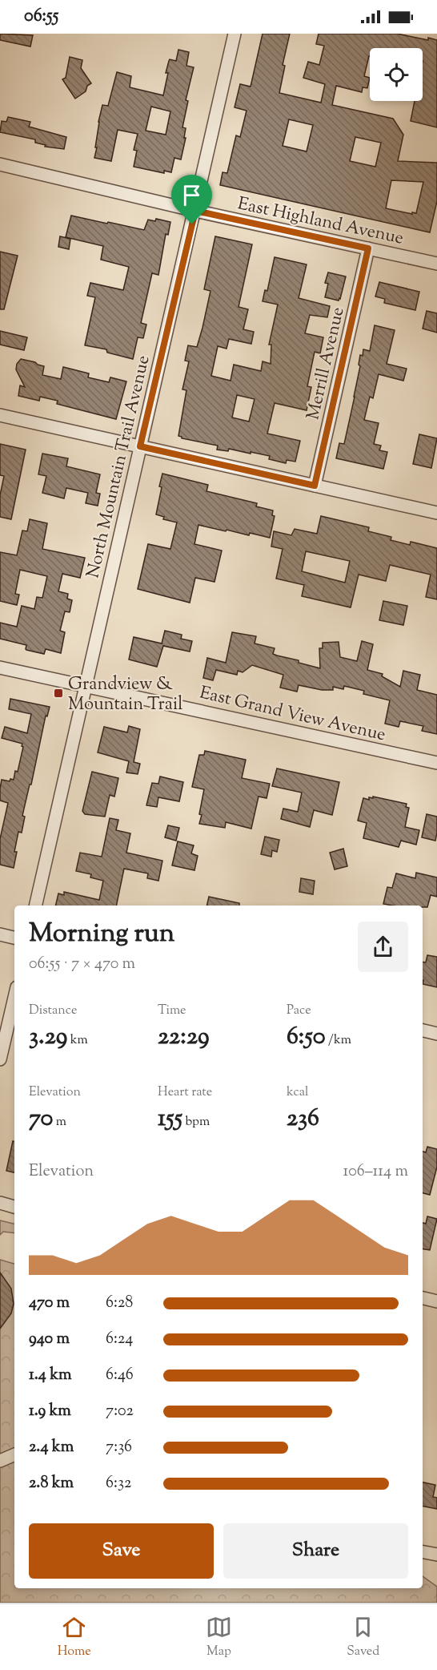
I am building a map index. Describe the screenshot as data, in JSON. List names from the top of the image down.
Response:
{
  "streets": {
    "street": [
      "East Highland Avenue",
      "Merrill Avenue",
      "North Mountain Trail Avenue",
      "East Grand View Avenue"
    ]
  },
  "crossings": [
    ["East Highland Avenue", "Merrill Avenue"],
    ["East Highland Avenue", "North Mountain Trail Avenue"],
    ["North Mountain Trail Avenue", "East Grand View Avenue"]
  ],
  "places": {
    "transit": ["Grandview & Mountain Trail"]
  },
  "page": {
    "status": "06:55",
    "heading": ["Morning run", "06:55 · 7 × 470 m"],
    "stats": [
      ["Distance", "3.29 km"],
      ["Time", "22:29"],
      ["Pace", "6:50 /km"],
      ["Elevation", "70 m"],
      ["Heart rate", "155 bpm"],
      ["kcal", "236"]
    ],
    "chart": ["Elevation", "106–114 m"],
    "list": [
      {
        "name": "470 m",
        "note": "6:28"
      },
      {
        "name": "940 m",
        "note": "6:24"
      },
      {
        "name": "1.4 km",
        "note": "6:46"
      },
      {
        "name": "1.9 km",
        "note": "7:02"
      },
      {
        "name": "2.4 km",
        "note": "7:36"
      },
      {
        "name": "2.8 km",
        "note": "6:32"
      }
    ],
    "buttons": ["Save", "Share"],
    "tabs": ["Home", "Map", "Saved"]
  }
}
